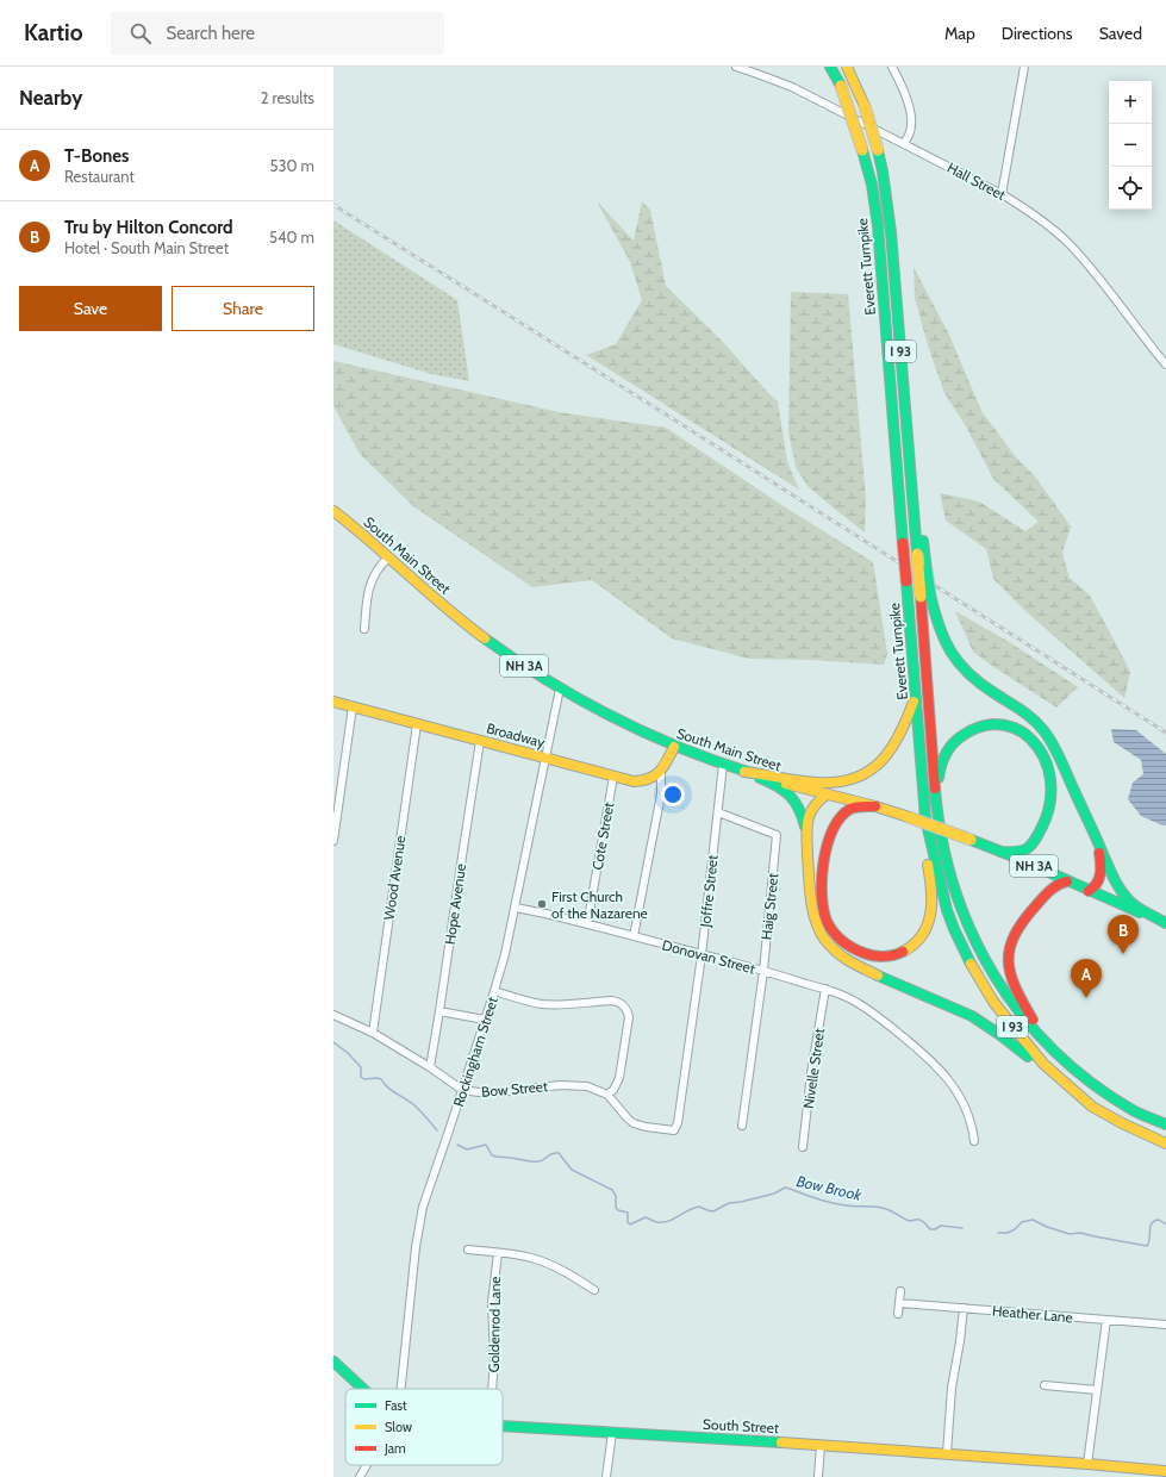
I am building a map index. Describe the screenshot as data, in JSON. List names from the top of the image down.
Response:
{
  "streets": {
    "main road": [
      "Everett Turnpike",
      "I 93",
      "South Main Street",
      "NH 3A",
      "Broadway",
      "South Street"
    ],
    "street": [
      "Hall Street",
      "Cote Street",
      "Wood Avenue",
      "Joffre Street",
      "Hope Avenue",
      "Haig Street",
      "Donovan Street",
      "Rockingham Street",
      "Nivelle Street",
      "Bow Street",
      "Heather Lane",
      "Goldenrod Lane"
    ]
  },
  "crossings": [
    ["South Main Street", "Joffre Street"],
    ["South Main Street", "Rockingham Street"],
    ["Broadway", "Cote Street"],
    ["Broadway", "Wood Avenue"],
    ["Broadway", "Hope Avenue"],
    ["Broadway", "Rockingham Street"],
    ["Cote Street", "Donovan Street"],
    ["Wood Avenue", "Bow Street"],
    ["Joffre Street", "Haig Street"],
    ["Joffre Street", "Donovan Street"],
    ["Joffre Street", "Bow Street"],
    ["Hope Avenue", "Bow Street"],
    ["Haig Street", "Donovan Street"],
    ["Donovan Street", "Rockingham Street"],
    ["Donovan Street", "Nivelle Street"],
    ["Rockingham Street", "Bow Street"]
  ],
  "water": ["Bow Brook"],
  "places": ["First Church of the Nazarene"],
  "legend": ["Fast", "Slow", "Jam"],
  "page": {
    "header": "Kartio",
    "search": "Search here",
    "nav": ["Map", "Directions", "Saved"],
    "heading": ["Nearby", "2 results"],
    "map_buttons": ["+", "−"],
    "list": [
      {
        "mark": "A",
        "name": "T-Bones",
        "note": "Restaurant",
        "value": "530 m"
      },
      {
        "mark": "B",
        "name": "Tru by Hilton Concord",
        "note": "Hotel · South Main Street",
        "value": "540 m"
      }
    ],
    "buttons": ["Save", "Share"],
    "pins": ["B", "A"]
  }
}
